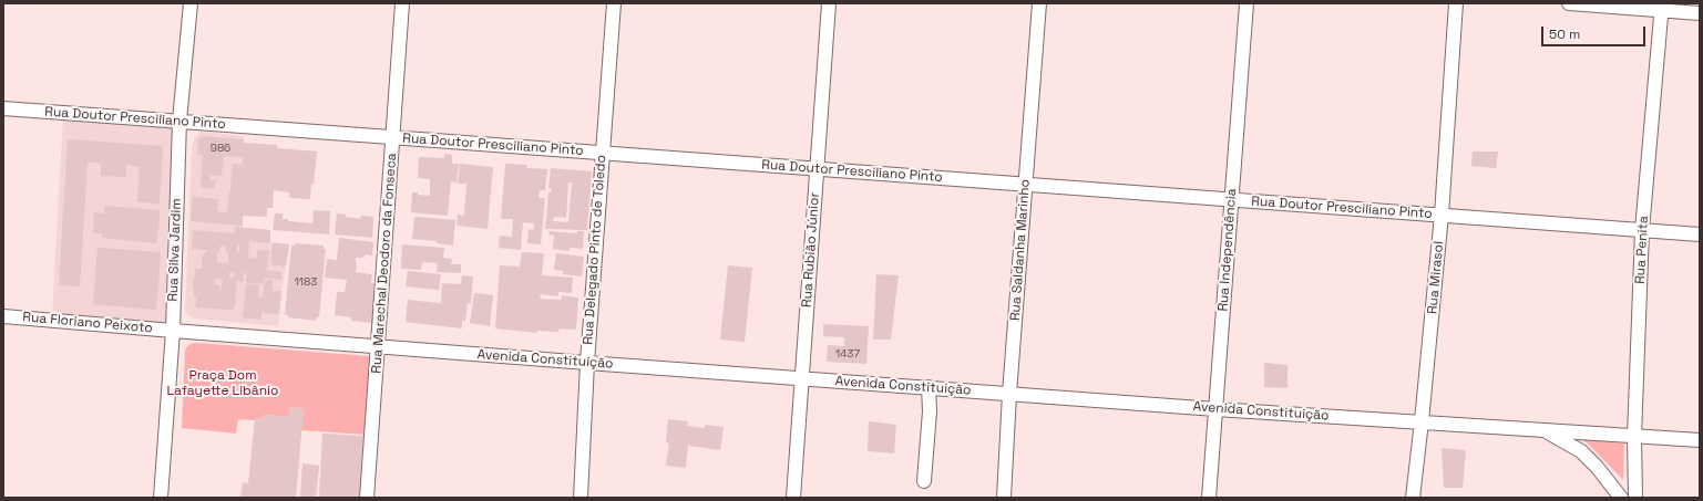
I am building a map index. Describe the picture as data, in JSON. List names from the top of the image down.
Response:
{
  "streets": {
    "street": [
      "Rua Doutor Presciliano Pinto",
      "Rua Silva Jardim",
      "Rua Delegado Pinto de Toledo",
      "Rua Rubião Júnior",
      "Rua Saldanha Marinho",
      "Rua Independência",
      "Rua Penita",
      "Rua Marechal Deodoro da Fonseca",
      "Rua Mirasol",
      "Rua Floriano Peixoto",
      "Avenida Constituição"
    ]
  },
  "crossings": [
    ["Rua Doutor Presciliano Pinto", "Rua Silva Jardim"],
    ["Rua Doutor Presciliano Pinto", "Rua Delegado Pinto de Toledo"],
    ["Rua Doutor Presciliano Pinto", "Rua Rubião Júnior"],
    ["Rua Doutor Presciliano Pinto", "Rua Saldanha Marinho"],
    ["Rua Doutor Presciliano Pinto", "Rua Independência"],
    ["Rua Doutor Presciliano Pinto", "Rua Penita"],
    ["Rua Doutor Presciliano Pinto", "Rua Marechal Deodoro da Fonseca"],
    ["Rua Doutor Presciliano Pinto", "Rua Mirasol"],
    ["Rua Silva Jardim", "Rua Floriano Peixoto"],
    ["Rua Silva Jardim", "Avenida Constituição"],
    ["Rua Delegado Pinto de Toledo", "Avenida Constituição"],
    ["Rua Rubião Júnior", "Avenida Constituição"],
    ["Rua Saldanha Marinho", "Avenida Constituição"],
    ["Rua Independência", "Avenida Constituição"],
    ["Rua Penita", "Avenida Constituição"],
    ["Rua Marechal Deodoro da Fonseca", "Avenida Constituição"],
    ["Rua Mirasol", "Avenida Constituição"],
    ["Rua Floriano Peixoto", "Avenida Constituição"]
  ],
  "parks": ["Praça Dom Lafayette Libânio"],
  "house_numbers": ["986", "1183", "1437"],
  "scale_bar": "50 m"
}
